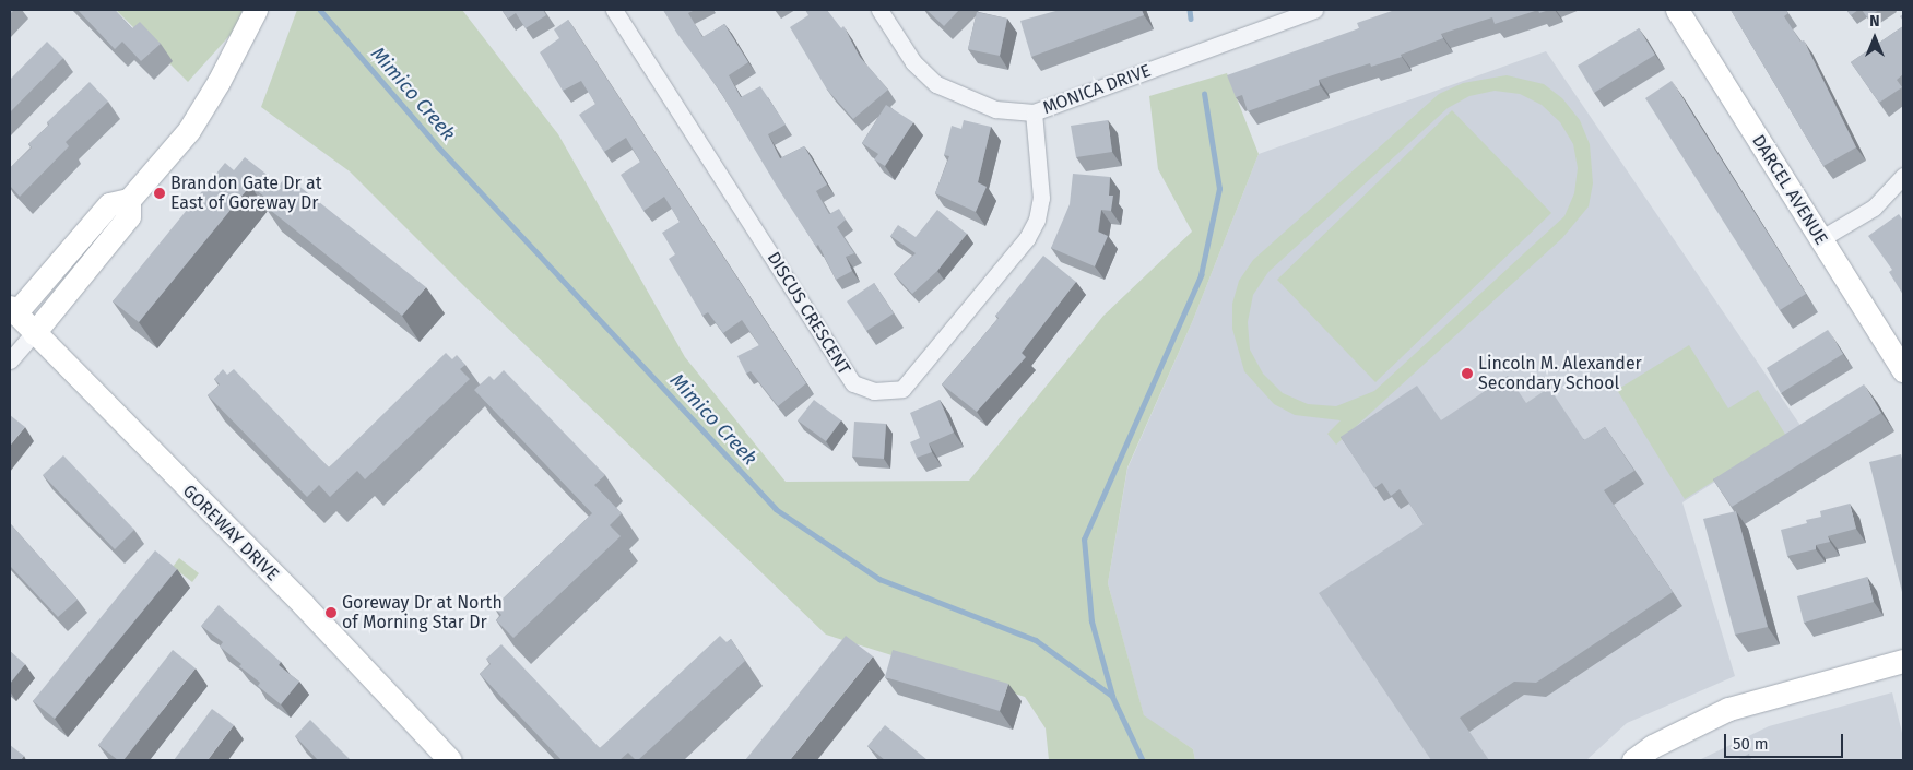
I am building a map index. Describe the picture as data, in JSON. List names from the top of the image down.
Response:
{
  "streets": {
    "street": [
      "MONICA DRIVE",
      "DARCEL AVENUE",
      "DISCUS CRESCENT",
      "GOREWAY DRIVE"
    ]
  },
  "crossings": [
    ["MONICA DRIVE", "DISCUS CRESCENT"]
  ],
  "water": ["Mimico Creek"],
  "places": ["Brandon Gate Dr at East of Goreway Dr", "Lincoln M. Alexander Secondary School", "Goreway Dr at North of Morning Star Dr"],
  "scale_bar": "50 m",
  "north": "top"
}
